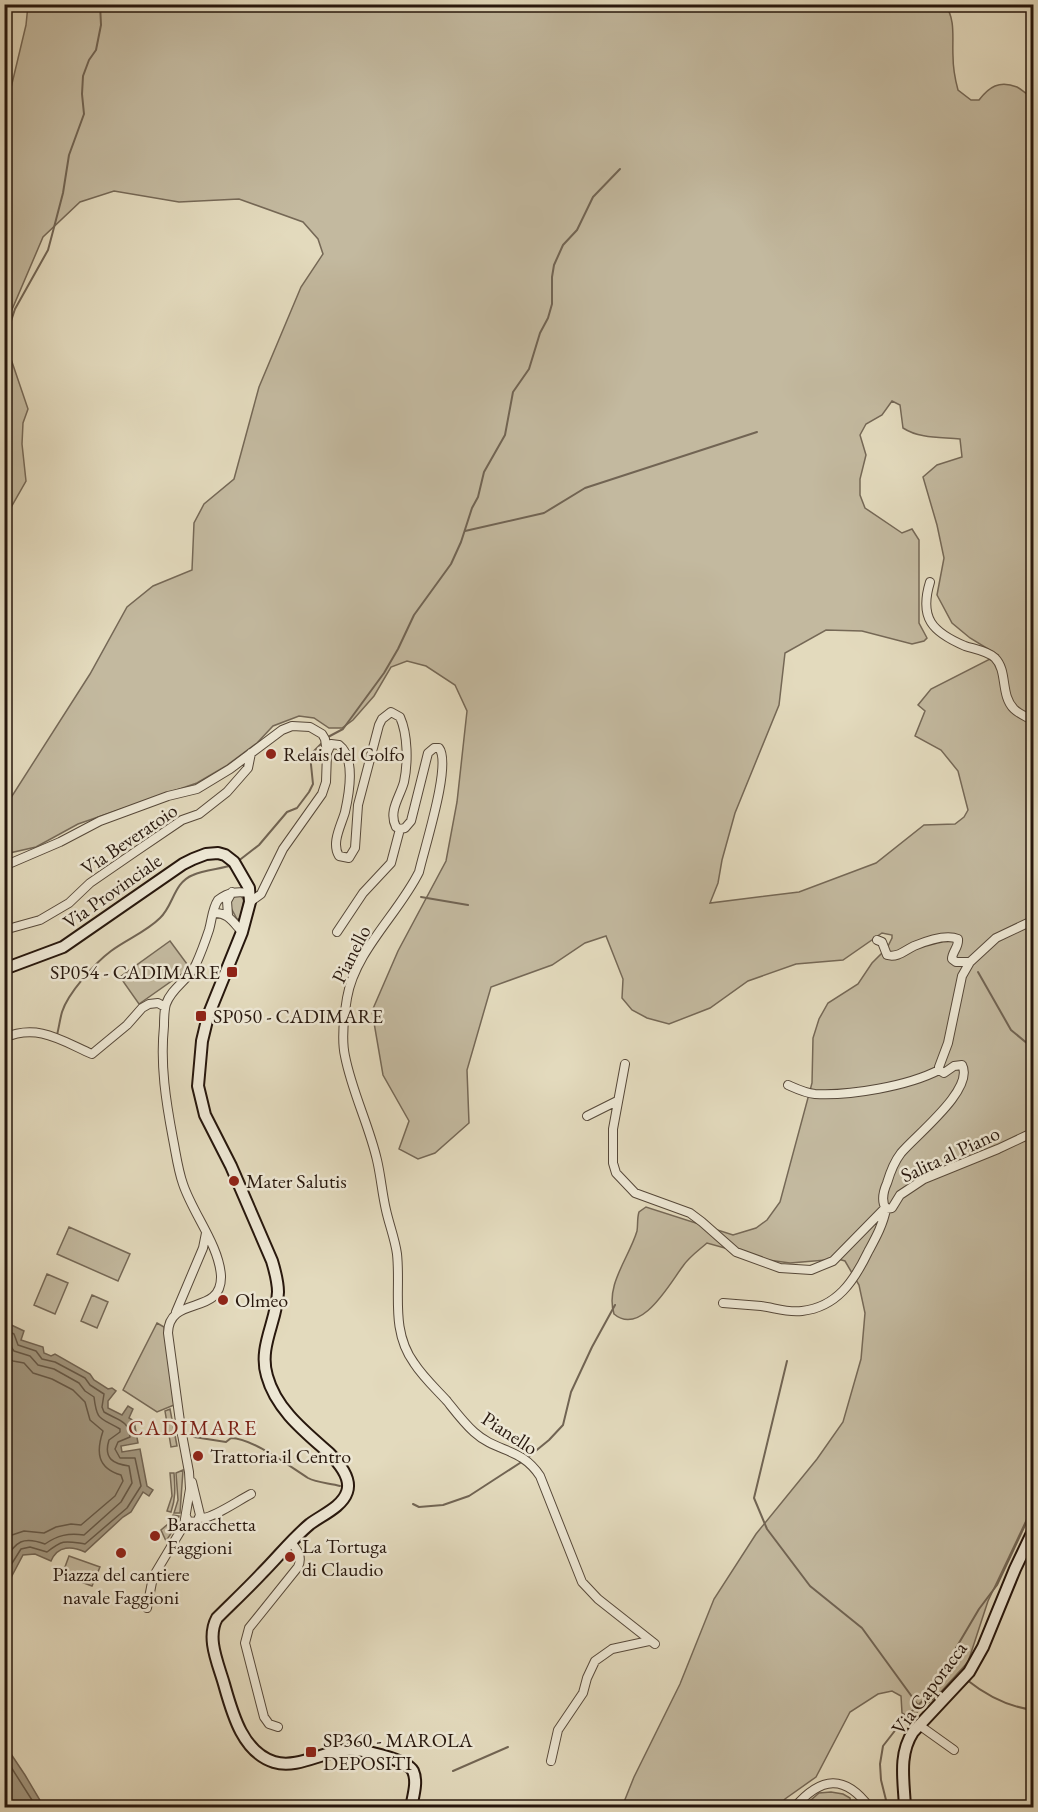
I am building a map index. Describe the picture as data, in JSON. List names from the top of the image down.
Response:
{
  "streets": {
    "main road": ["Via Provinciale", "Via Caporacca"],
    "street": ["Via Beveratoio", "Pianello", "Salita al Piano"]
  },
  "districts": ["CADIMARE"],
  "places": {
    "other": [
      "Relais del Golfo",
      "Mater Salutis",
      "Olmeo",
      "Trattoria il Centro",
      "Baracchetta Faggioni",
      "Piazza del cantiere navale Faggioni",
      "La Tortuga di Claudio"
    ],
    "transit": ["SP054 - CADIMARE", "SP050 - CADIMARE", "SP360 - MAROLA DEPOSITI"]
  }
}
